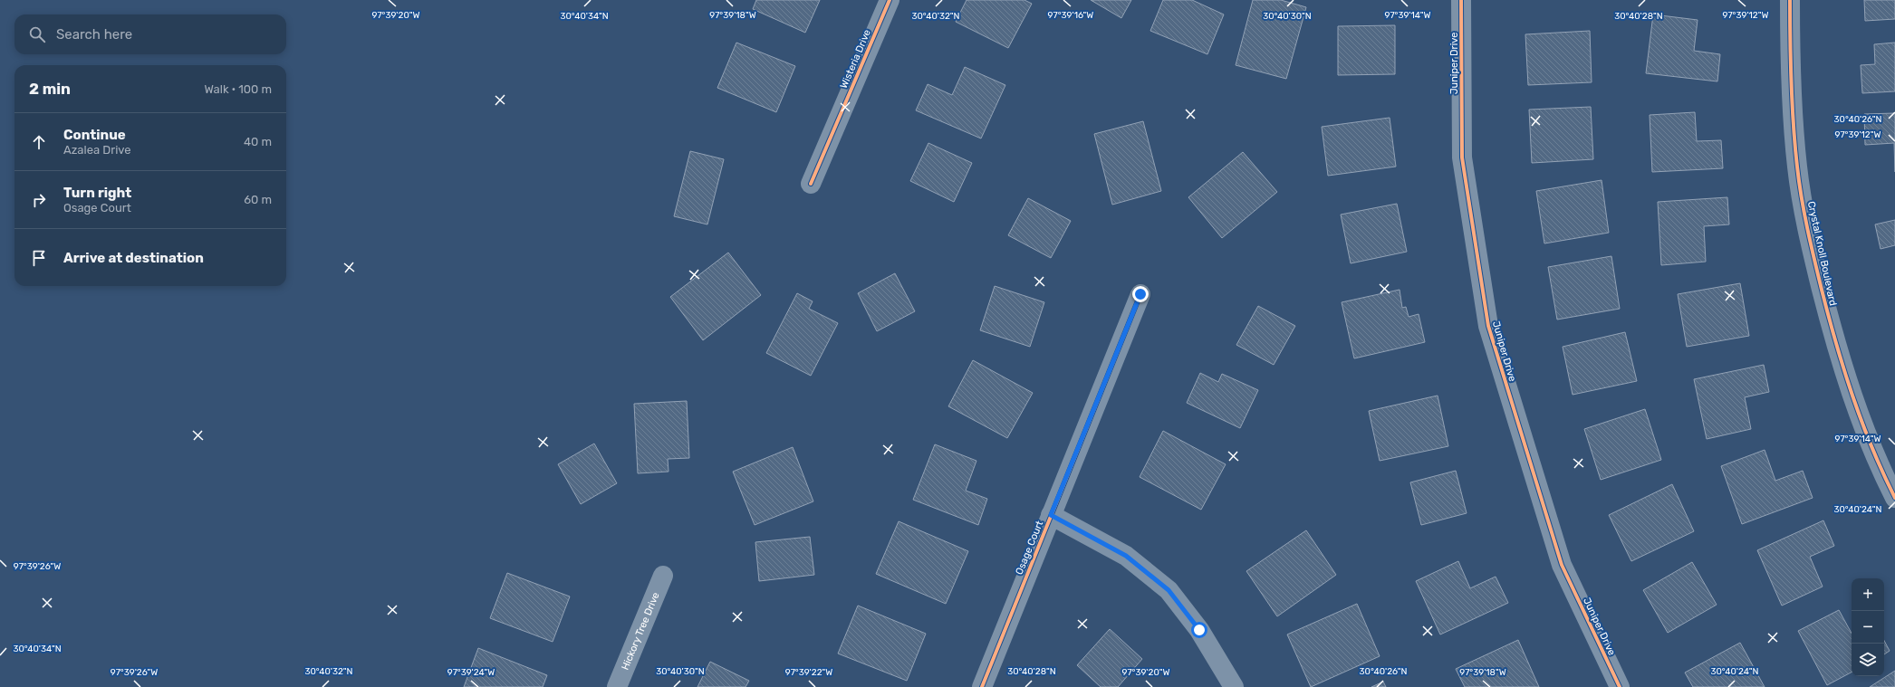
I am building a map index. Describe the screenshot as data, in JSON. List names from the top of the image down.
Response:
{
  "streets": {
    "street": [
      "Wisteria Drive",
      "Juniper Drive",
      "Crystal Knoll Boulevard",
      "Osage Court",
      "Hickory Tree Drive"
    ]
  },
  "page": {
    "search": "Search here",
    "heading": ["2 min", "Walk · 100 m"],
    "list": [
      ["Continue", "Azalea Drive", "40 m"],
      ["Turn right", "Osage Court", "60 m"],
      "Arrive at destination"
    ],
    "map_buttons": ["+", "−"]
  },
  "coordinates": [
    "97°39'20\"W",
    "97°39'18\"W",
    "97°39'16\"W",
    "97°39'14\"W",
    "97°39'12\"W",
    "30°40'34\"N",
    "30°40'32\"N",
    "30°40'30\"N",
    "30°40'28\"N",
    "30°40'26\"N",
    "30°40'24\"N",
    "97°39'26\"W",
    "97°39'24\"W",
    "97°39'22\"W"
  ]
}
